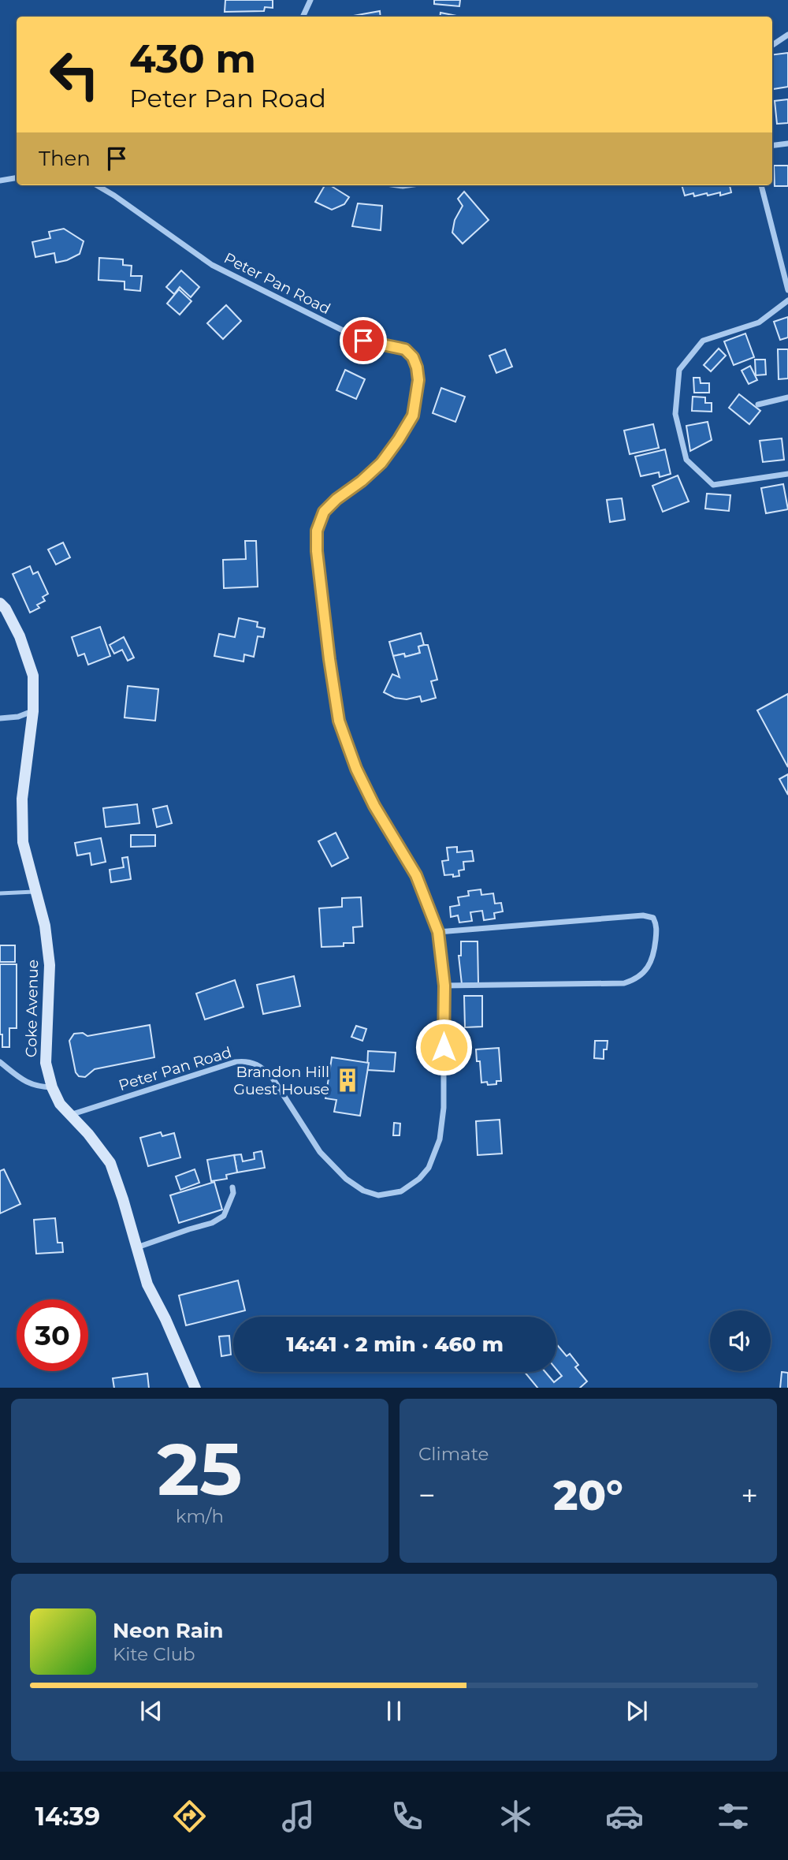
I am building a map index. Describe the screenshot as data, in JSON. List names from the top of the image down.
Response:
{
  "streets": {
    "street": ["Peter Pan Road", "Coke Avenue"]
  },
  "crossings": [
    ["Peter Pan Road", "Coke Avenue"]
  ],
  "places": {
    "building": ["Brandon Hill Guest House"]
  },
  "page": {
    "turn": ["430 m", "Peter Pan Road"],
    "then": "Then",
    "limit": "30",
    "trip": "14:41 · 2 min · 460 m",
    "tile": [
      ["25", "km/h"],
      "Climate"
    ],
    "heat": ["−", "20°", "+"],
    "song": ["Neon Rain", "Kite Club"],
    "tabs": "14:39"
  }
}
